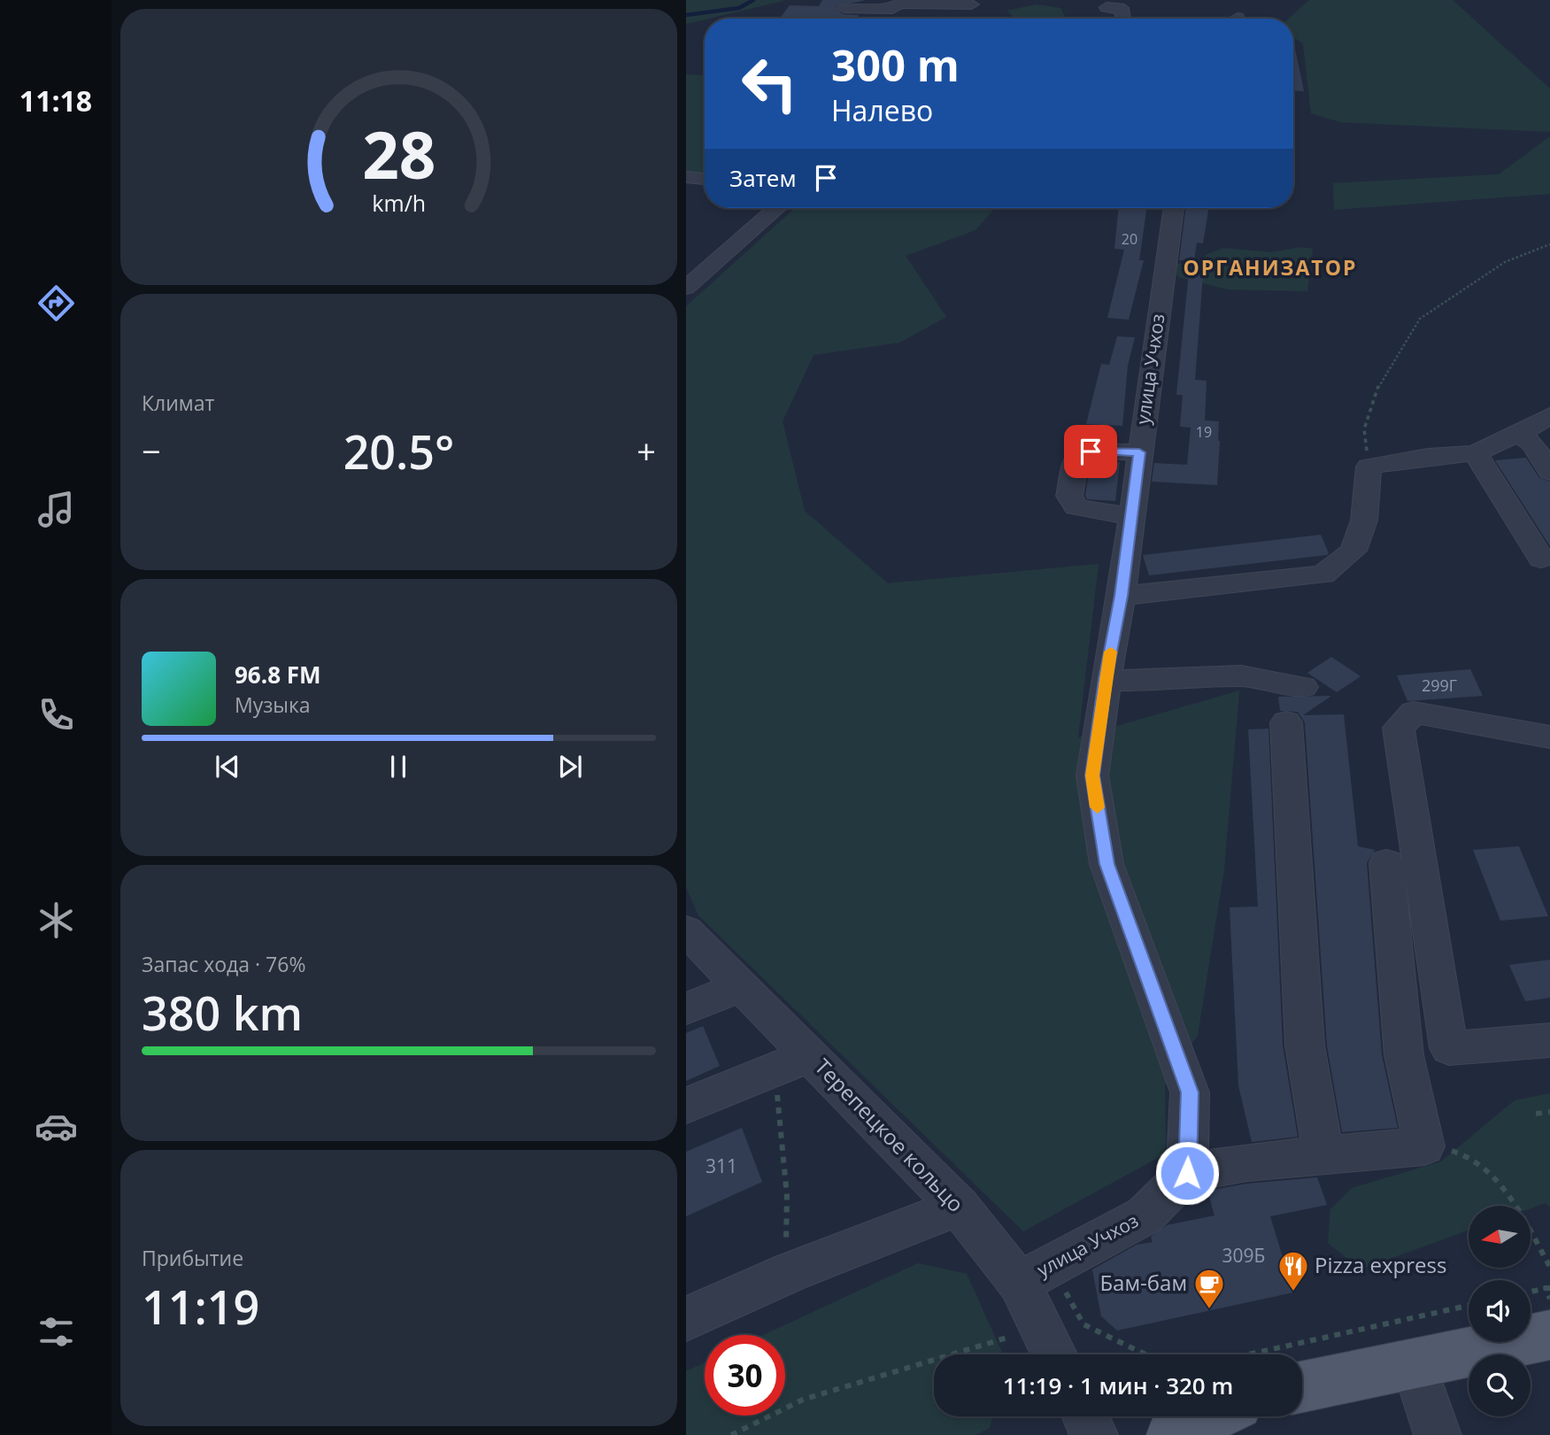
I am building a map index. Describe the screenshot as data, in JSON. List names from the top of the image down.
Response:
{
  "streets": {
    "street": ["улица Учхоз", "Терепецкое кольцо"]
  },
  "crossings": [
    ["улица Учхоз", "Терепецкое кольцо"]
  ],
  "districts": ["ОРГАНИЗАТОР"],
  "places": {
    "restaurant": ["Pizza express"],
    "cafe": ["Бам-бам"]
  },
  "house_numbers": [
    "20",
    "19",
    "299Г",
    "311",
    "309Б"
  ],
  "north": "left",
  "page": {
    "tabs": "11:18",
    "turn": ["300 m", "Налево"],
    "then": "Затем",
    "tile": [
      "Климат",
      ["Запас хода · 76%", "380 km"],
      ["Прибытие", "11:19"]
    ],
    "heat": ["−", "20.5°", "+"],
    "song": ["96.8 FM", "Музыка"],
    "limit": "30",
    "trip": "11:19 · 1 мин · 320 m",
    "gauge": ["28", "km/h"]
  }
}
